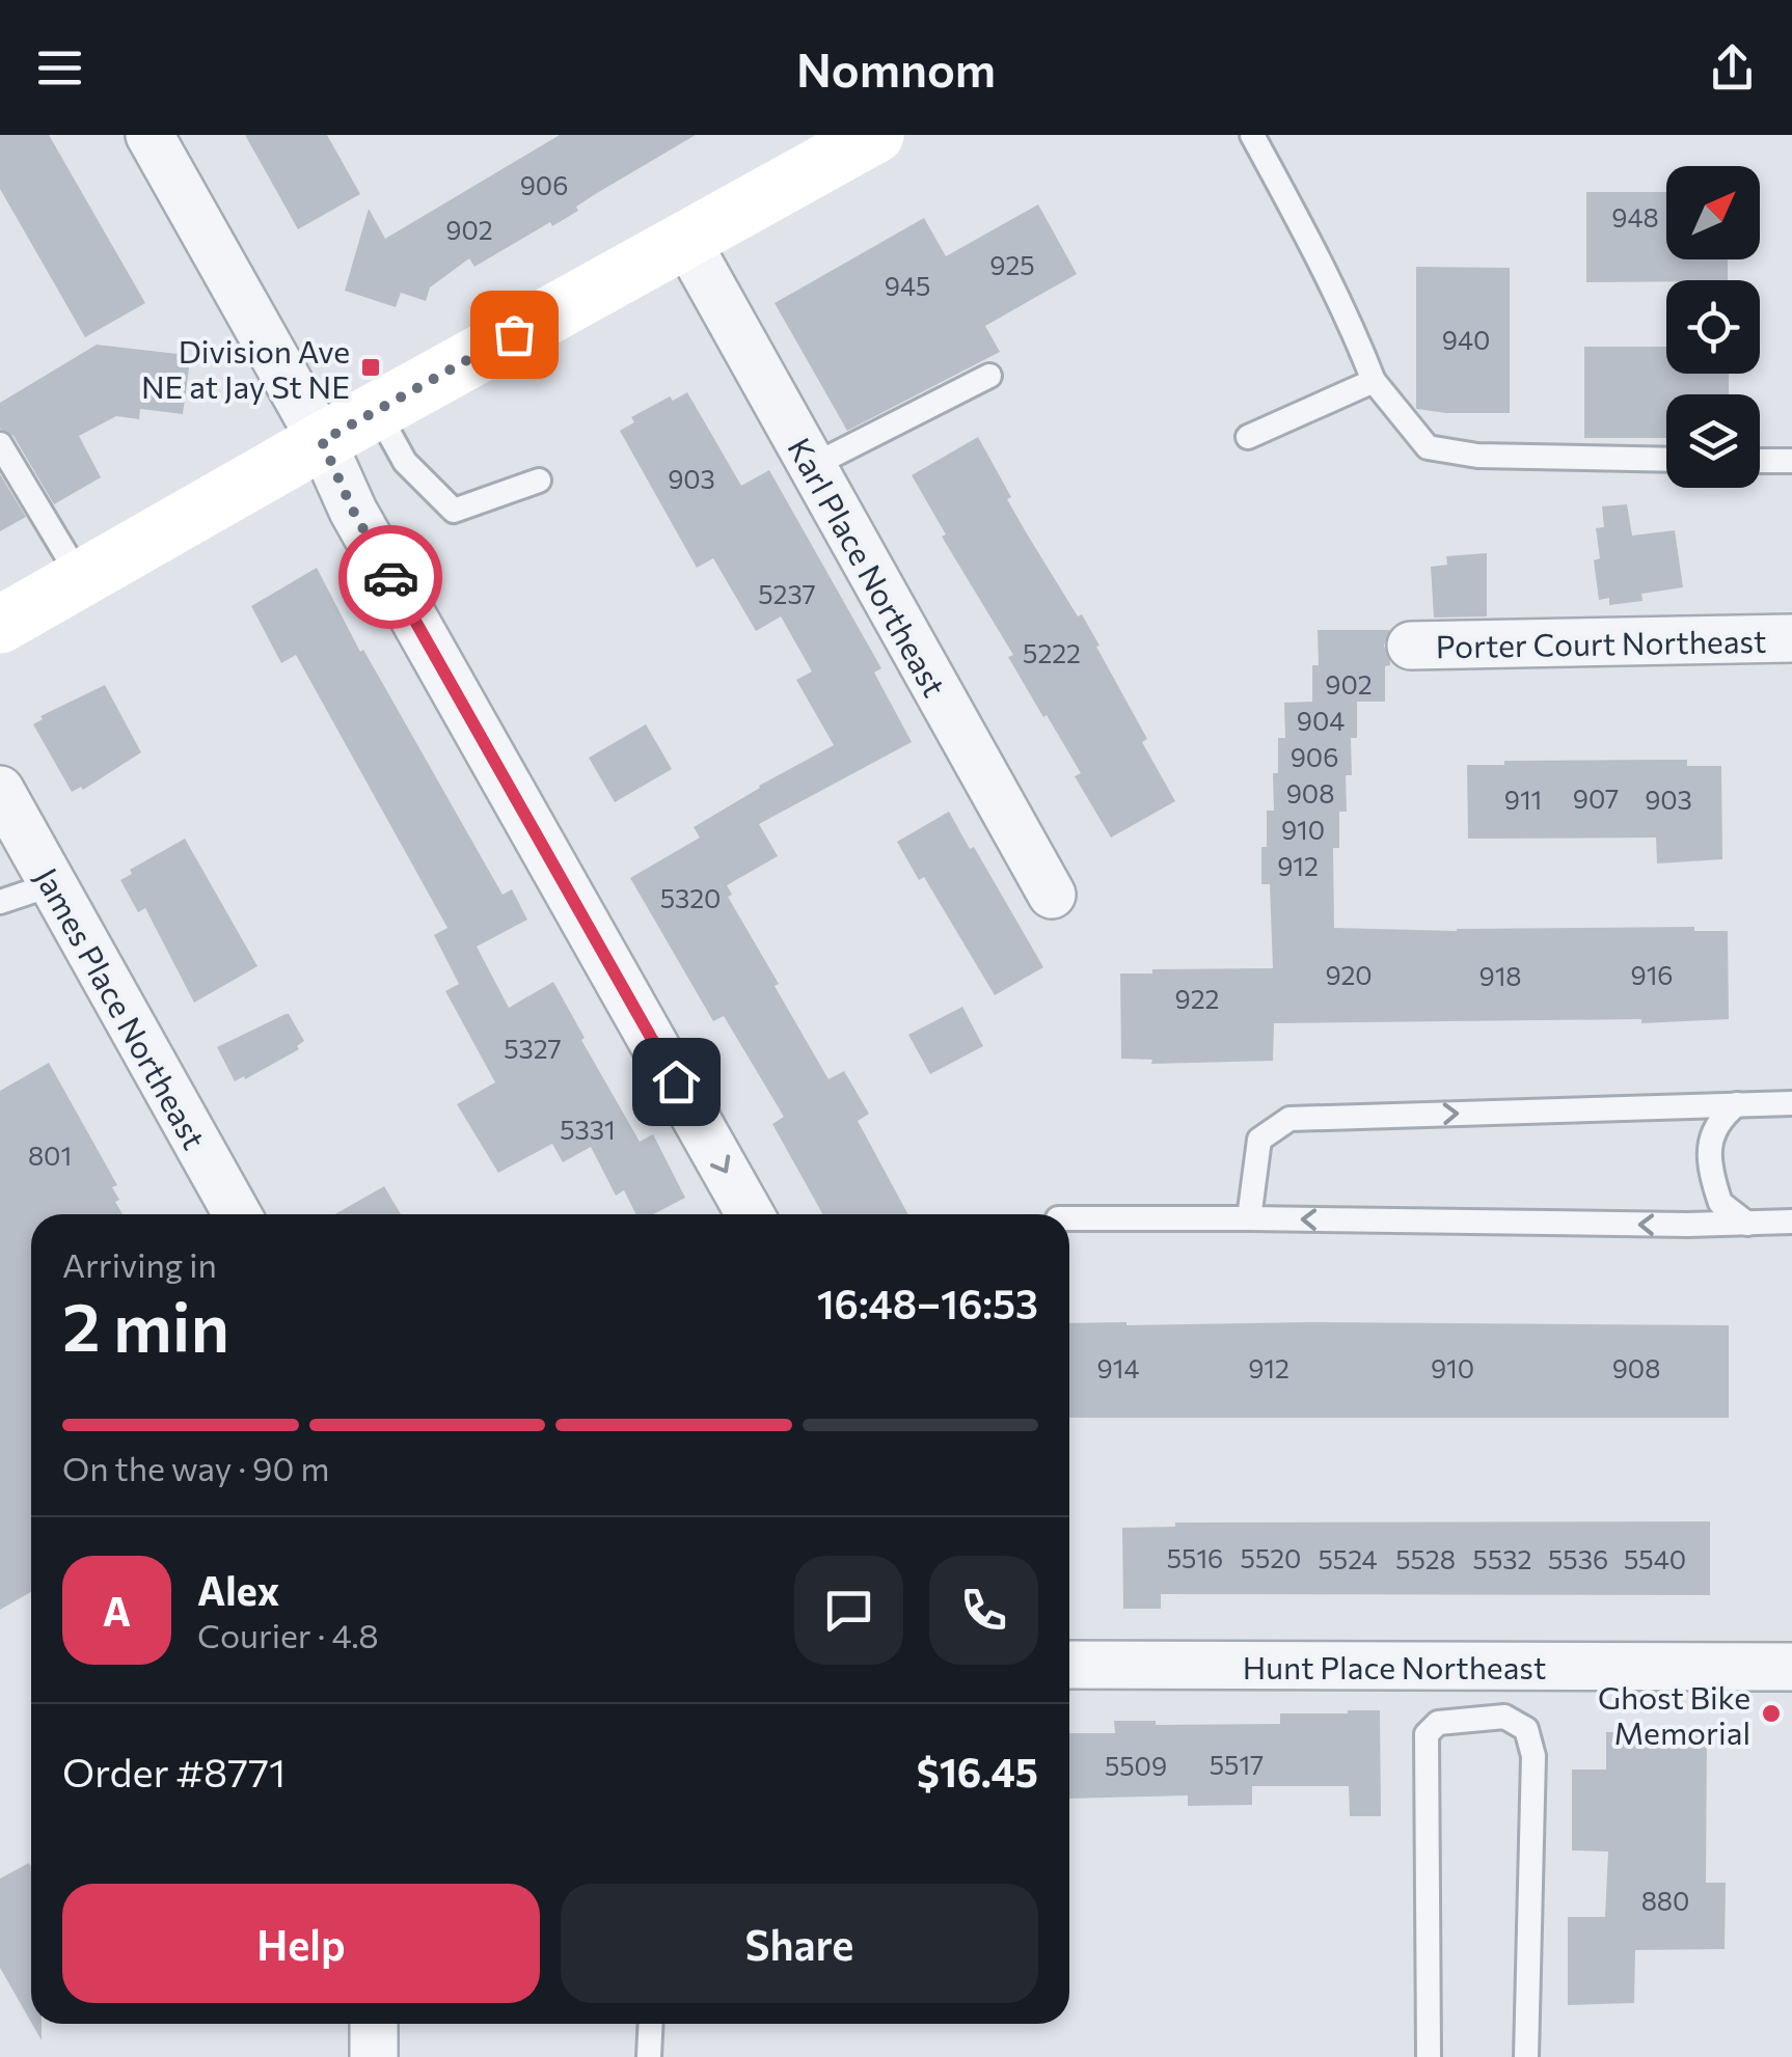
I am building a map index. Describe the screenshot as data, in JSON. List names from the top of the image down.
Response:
{
  "streets": {
    "street": [
      "Karl Place Northeast",
      "Porter Court Northeast",
      "James Place Northeast",
      "Hunt Place Northeast"
    ]
  },
  "places": {
    "transit": ["Division Ave NE at Jay St NE"],
    "other": ["Ghost Bike Memorial"]
  },
  "house_numbers": [
    "906",
    "948",
    "902",
    "925",
    "945",
    "940",
    "903",
    "5237",
    "5222",
    "902",
    "904",
    "906",
    "908",
    "907",
    "911",
    "903",
    "910",
    "912",
    "5320",
    "920",
    "916",
    "918",
    "922",
    "5327",
    "5331",
    "801",
    "914",
    "912",
    "910",
    "908",
    "5516",
    "5520",
    "5524",
    "5528",
    "5532",
    "5536",
    "5540",
    "5517",
    "5509",
    "880"
  ],
  "north": "top right",
  "page": {
    "header": "Nomnom",
    "heading": ["2 min", "Arriving in", "16:48–16:53"],
    "panel": [
      "Alex",
      "Courier · 4.8",
      "Order #8771",
      "$16.45"
    ],
    "bar": "On the way · 90 m",
    "round": "A",
    "buttons": ["Help", "Share"]
  }
}
